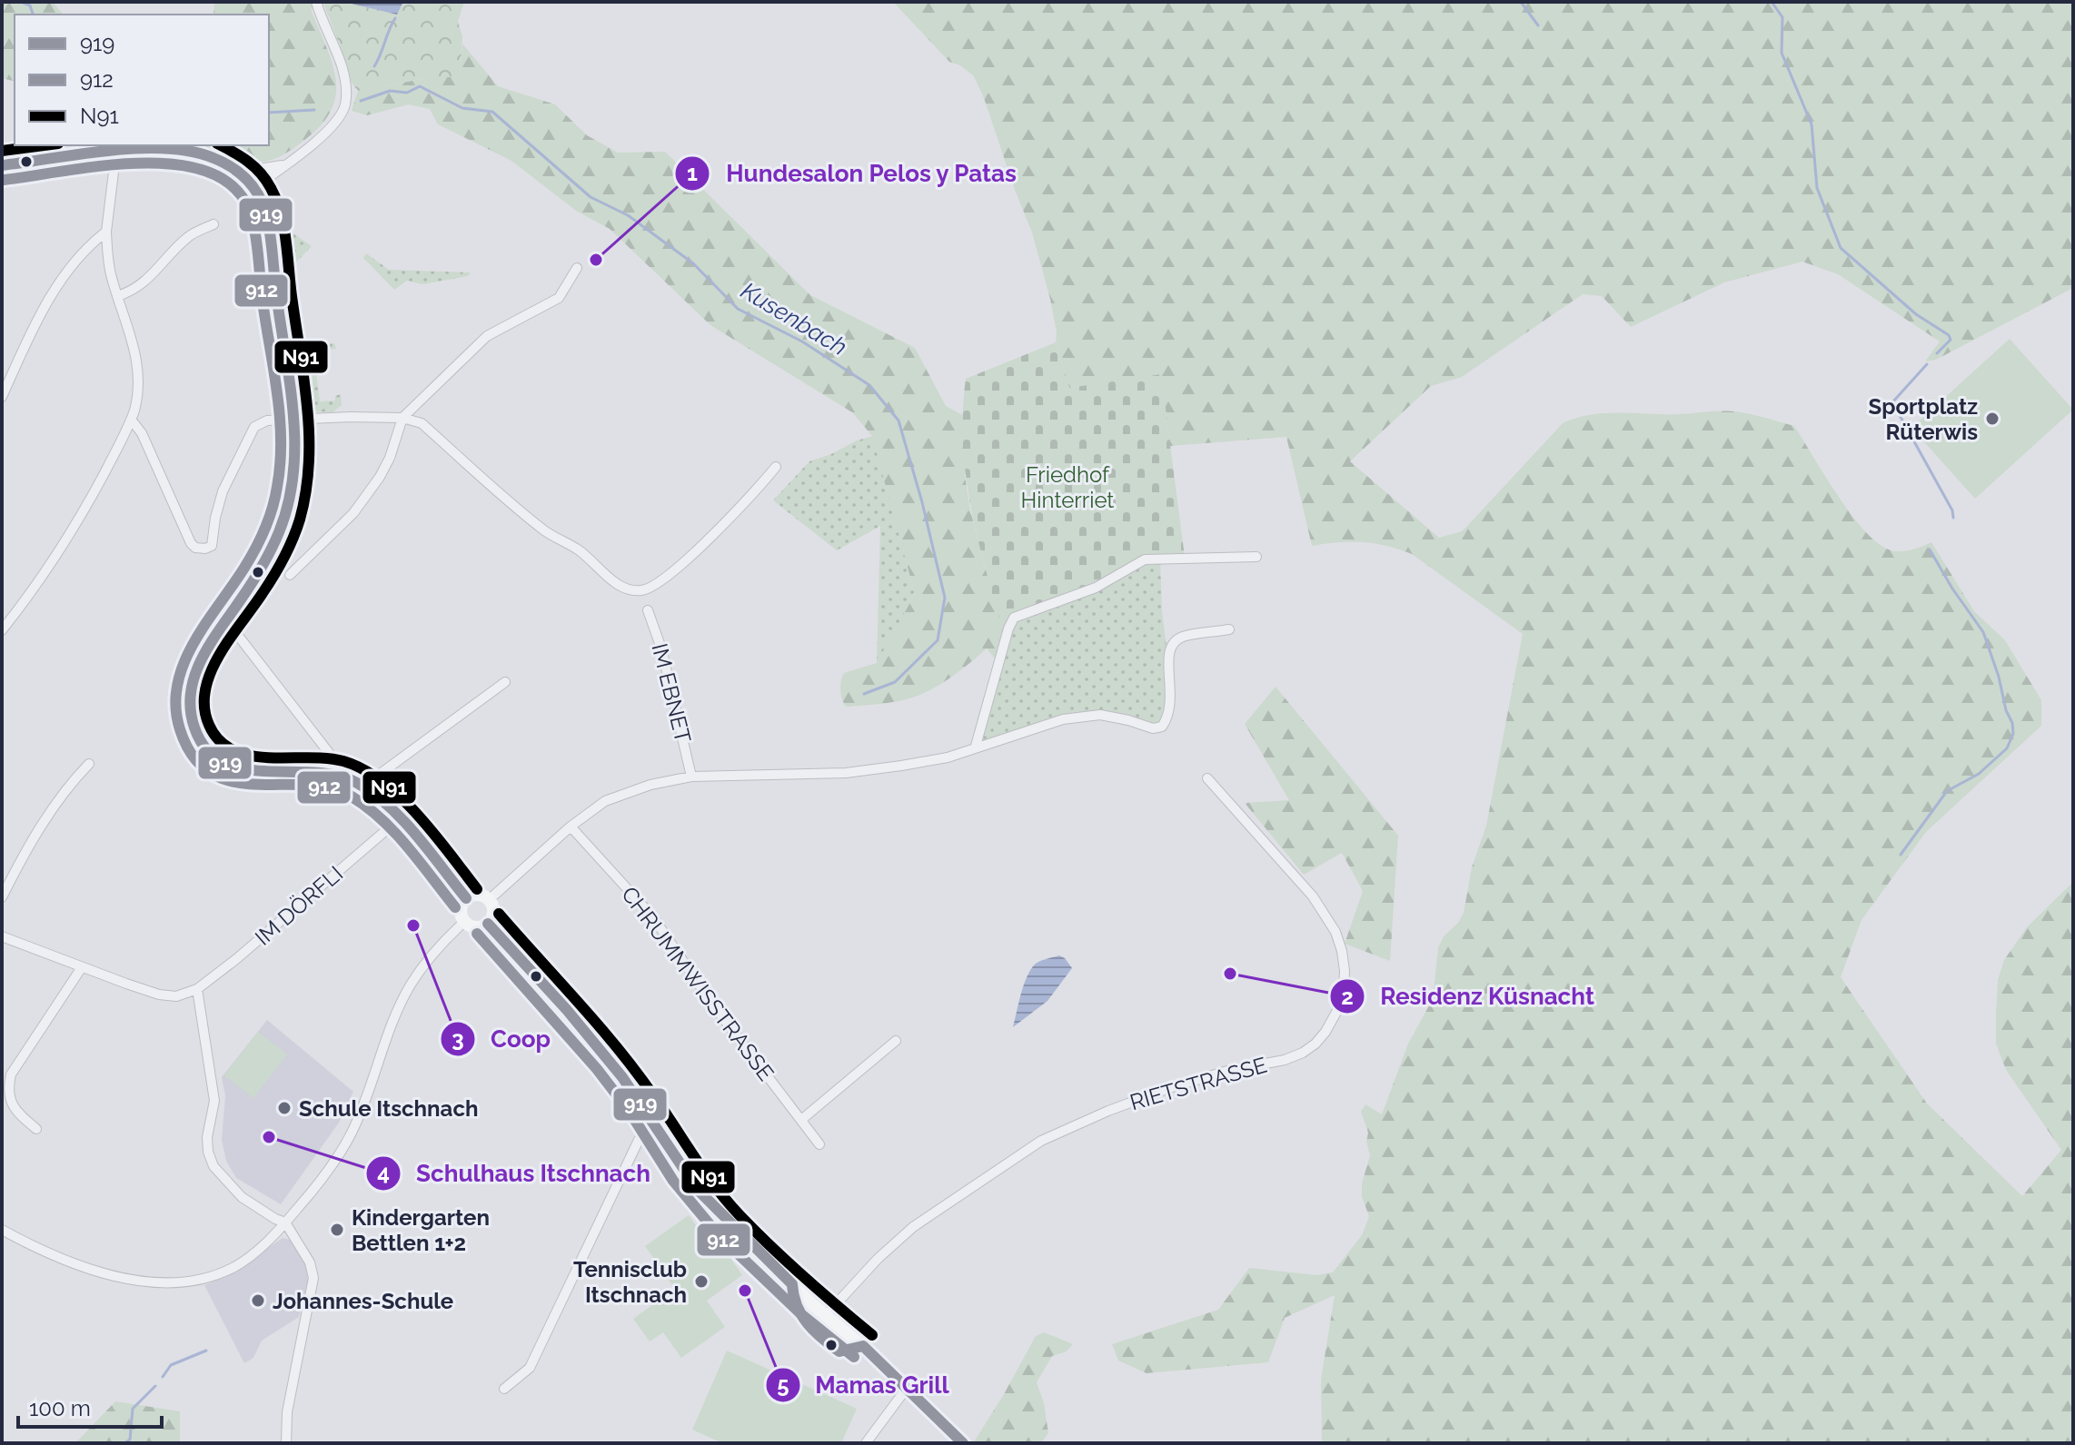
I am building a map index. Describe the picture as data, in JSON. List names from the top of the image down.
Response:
{
  "streets": {
    "street": [
      "IM EBNET",
      "IM DÖRFLI",
      "CHRUMMWISSTRASSE",
      "RIETSTRASSE"
    ]
  },
  "water": ["Kusenbach"],
  "parks": ["Friedhof Hinterriet"],
  "places": [
    "Hundesalon Pelos y Patas",
    "Sportplatz Rüterwis",
    "Coop",
    "Residenz Küsnacht",
    "Schule Itschnach",
    "Schulhaus Itschnach",
    "Kindergarten Bettlen 1+2",
    "Tennisclub Itschnach",
    "Mamas Grill",
    "Johannes-Schule"
  ],
  "lines": ["transit line N91", "transit line 919", "transit line 912"],
  "legend": ["919", "912", "N91"],
  "scale_bar": "100 m"
}
